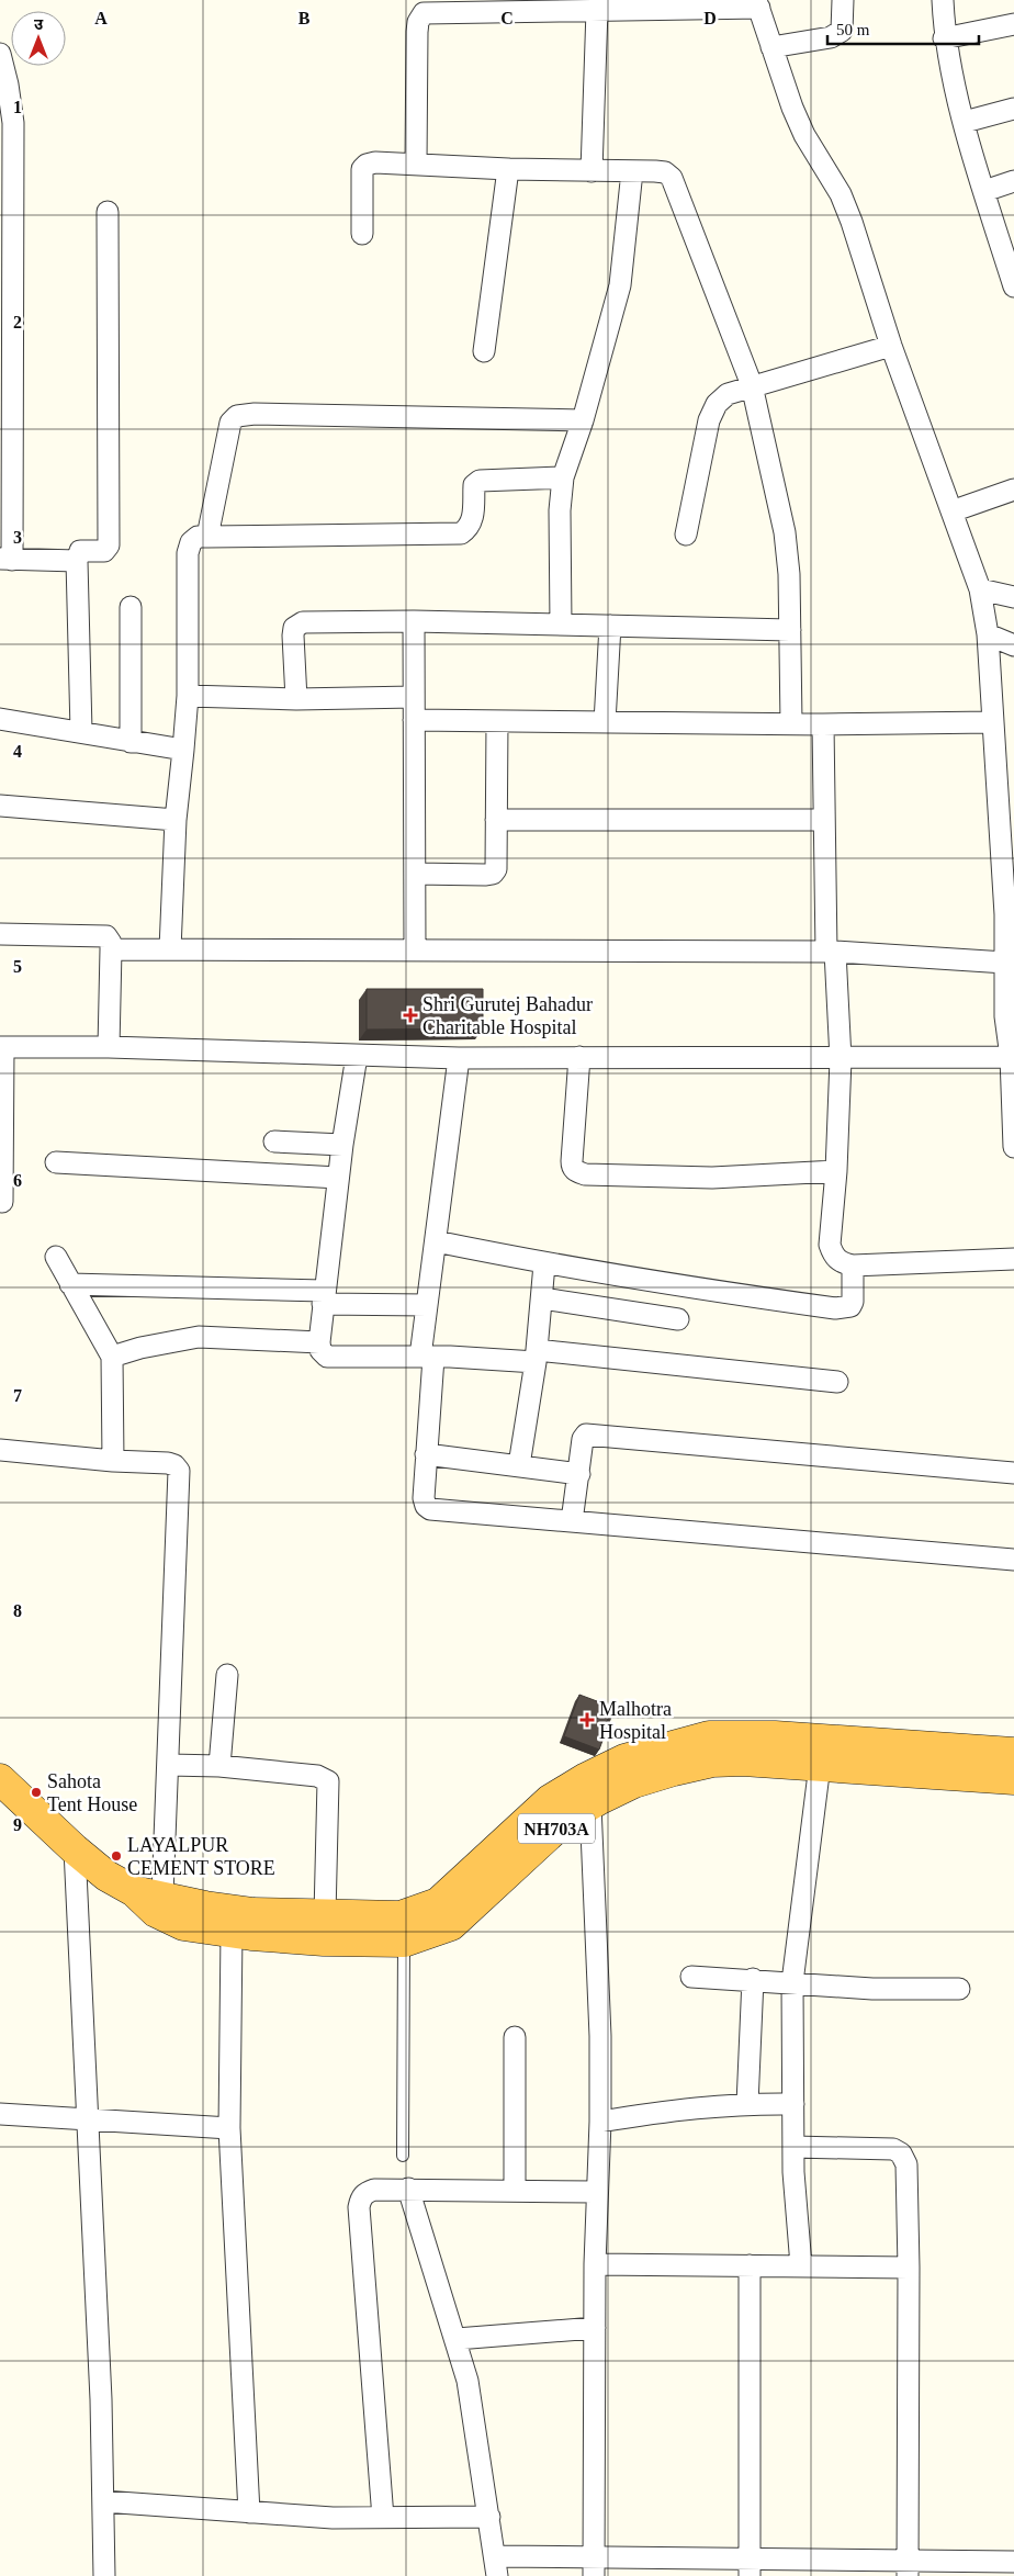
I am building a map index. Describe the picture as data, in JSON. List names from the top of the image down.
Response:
{
  "streets": {
    "highway": ["NH703A"]
  },
  "places": {
    "health": ["Shri Gurutej Bahadur Charitable Hospital", "Malhotra Hospital"],
    "other": ["Sahota Tent House", "LAYALPUR CEMENT STORE"]
  },
  "scale_bar": "50 m",
  "north": "top",
  "grid": {
    "columns": [
      "A",
      "B",
      "C",
      "D"
    ],
    "rows": [
      "1",
      "2",
      "3",
      "4",
      "5",
      "6",
      "7",
      "8",
      "9"
    ]
  }
}
